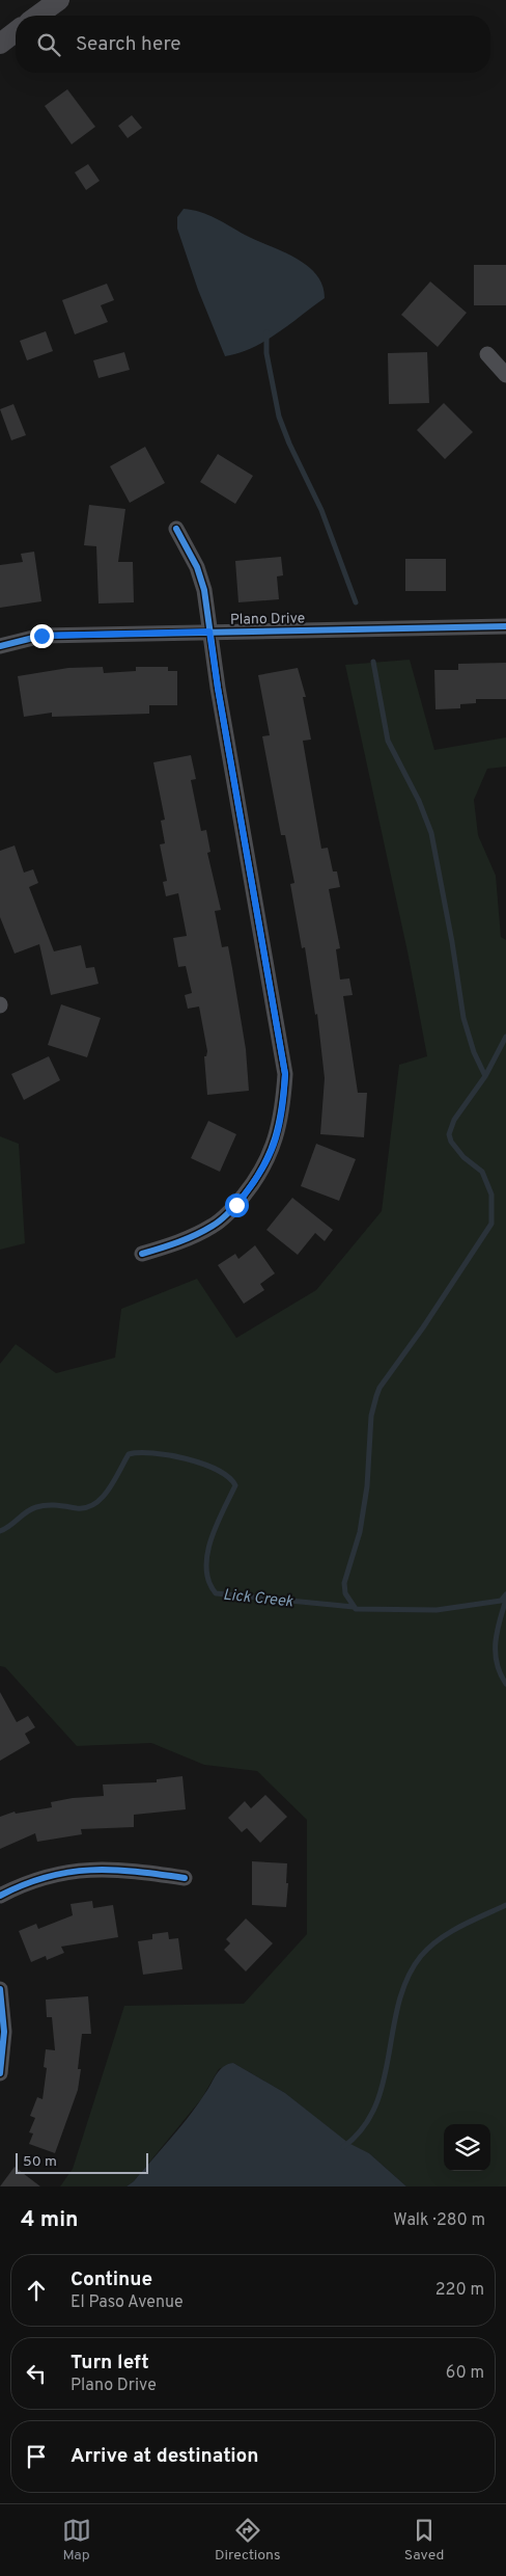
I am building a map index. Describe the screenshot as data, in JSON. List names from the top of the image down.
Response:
{
  "streets": {
    "street": ["Plano Drive"]
  },
  "water": ["Lick Creek"],
  "scale_bar": "50 m",
  "page": {
    "search": "Search here",
    "scale": "50 m",
    "heading": ["4 min", "Walk · 280 m"],
    "list": [
      ["Continue", "El Paso Avenue", "220 m"],
      ["Turn left", "Plano Drive", "60 m"],
      "Arrive at destination"
    ],
    "nav": ["Map", "Directions", "Saved"]
  }
}
